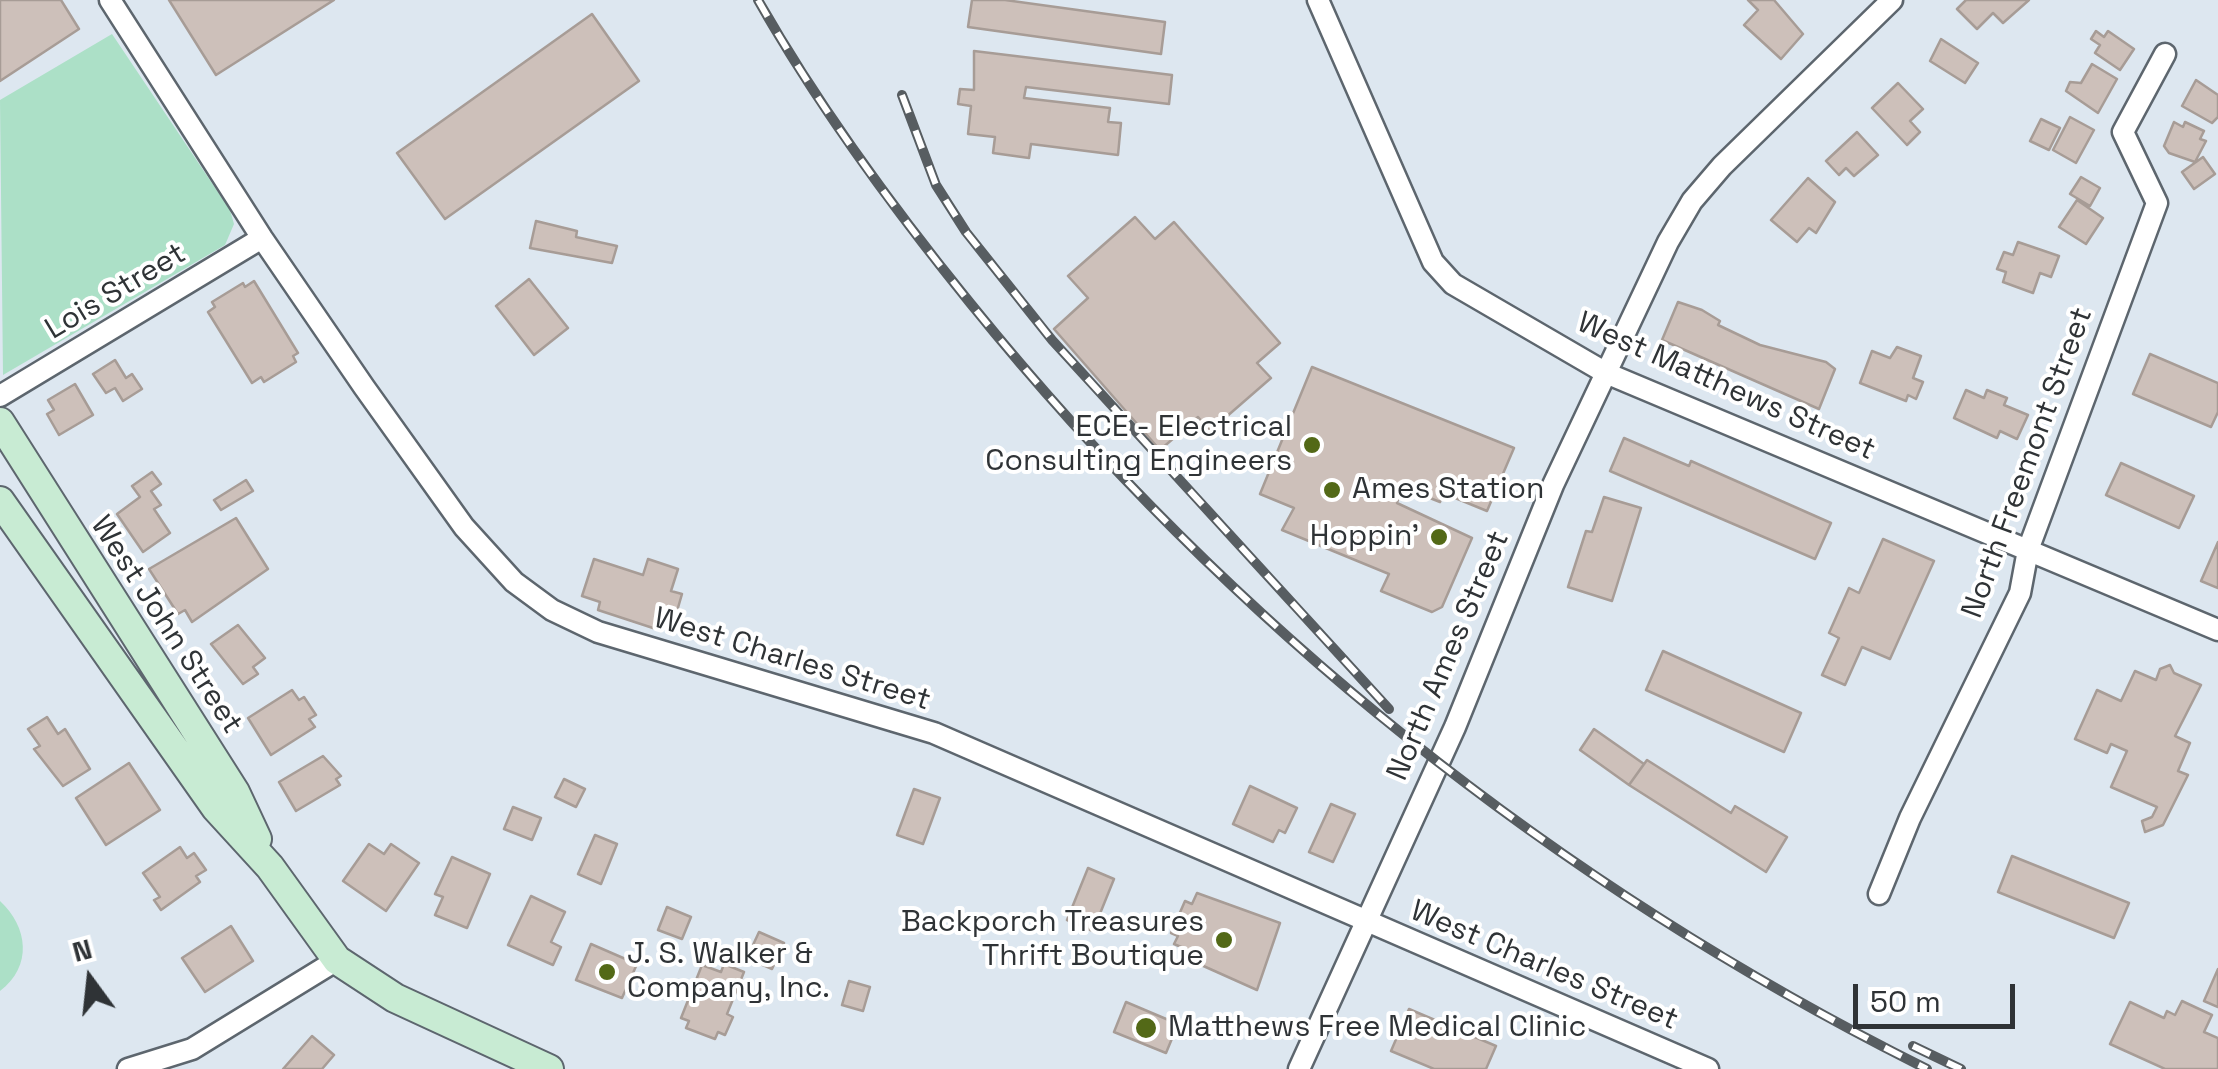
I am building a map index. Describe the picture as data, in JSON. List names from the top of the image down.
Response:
{
  "streets": {
    "main road": ["West John Street"],
    "street": [
      "Lois Street",
      "West Matthews Street",
      "North Freemont Street",
      "North Ames Street",
      "West Charles Street"
    ]
  },
  "crossings": [
    ["Lois Street", "West Charles Street"],
    ["West Matthews Street", "North Freemont Street"],
    ["West Matthews Street", "North Ames Street"],
    ["North Ames Street", "West Charles Street"]
  ],
  "places": [
    "ECE - Electrical Consulting Engineers",
    "Ames Station",
    "Hoppin'",
    "Backporch Treasures Thrift Boutique",
    "J. S. Walker & Company, Inc.",
    "Matthews Free Medical Clinic"
  ],
  "scale_bar": "50 m",
  "north": "top"
}
